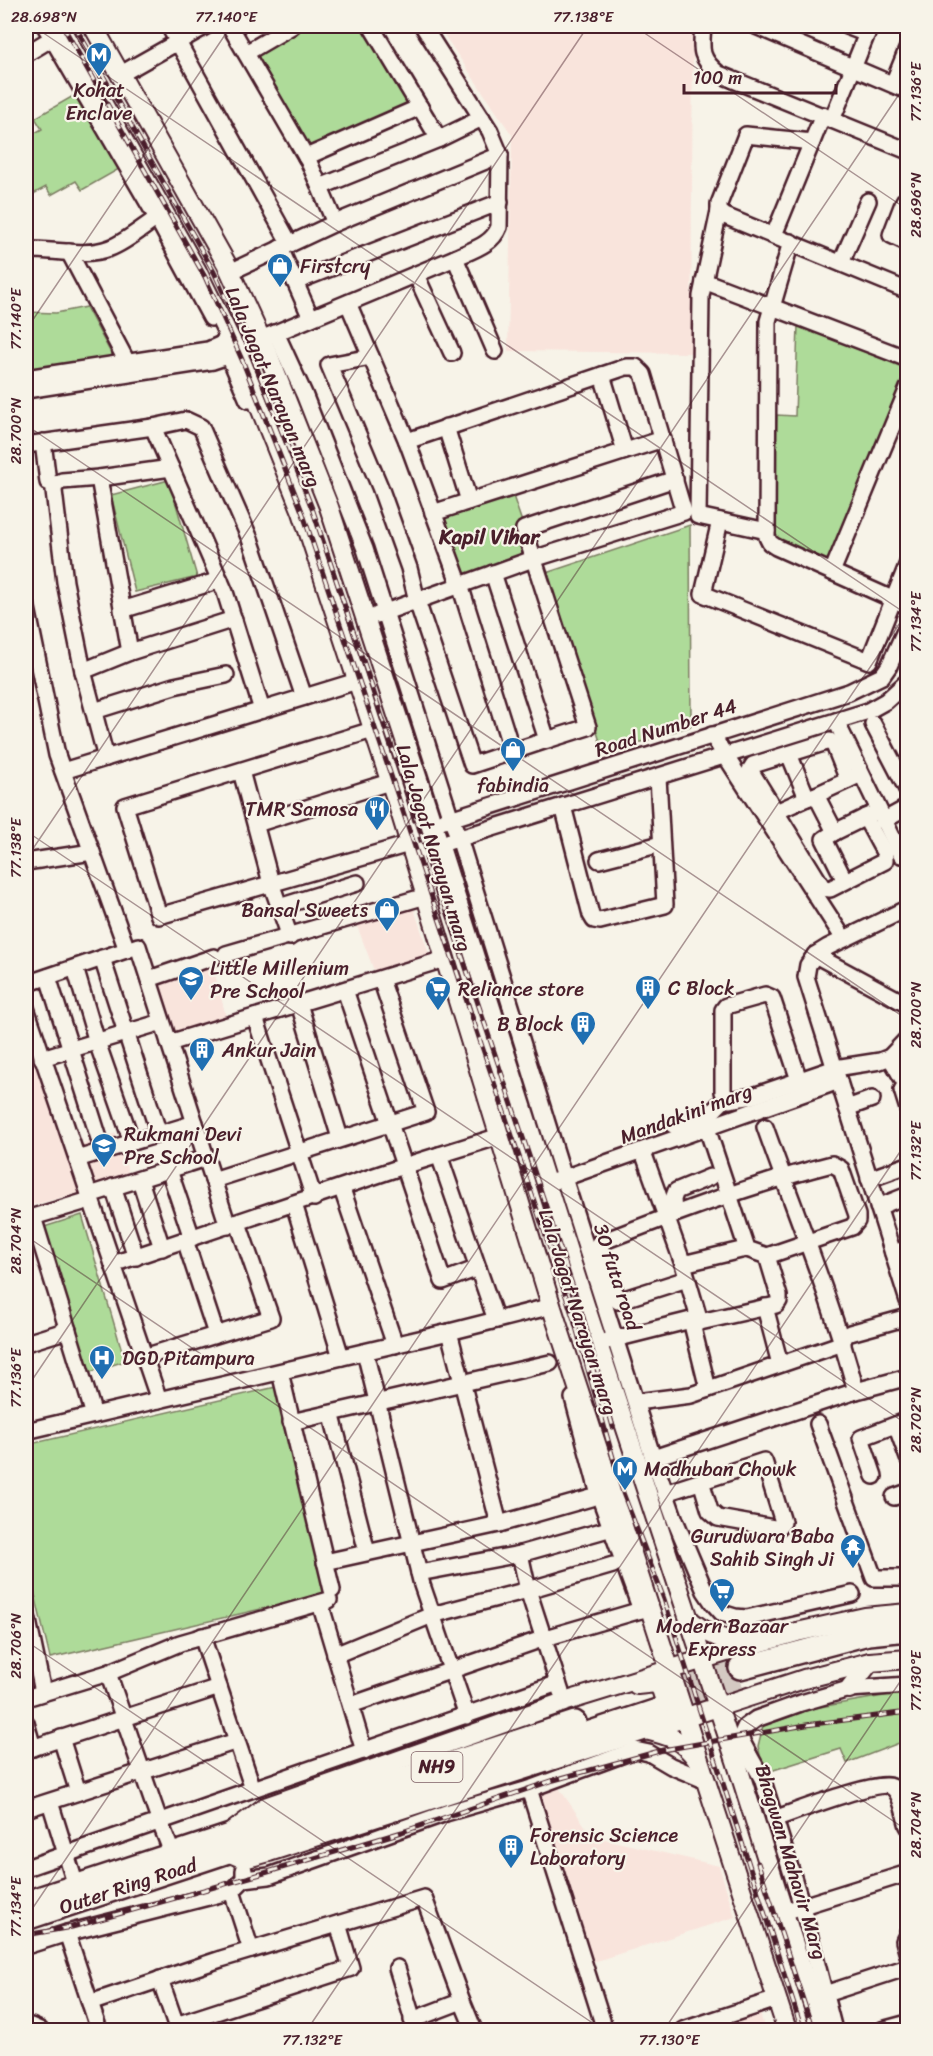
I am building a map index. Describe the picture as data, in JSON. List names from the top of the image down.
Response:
{
  "streets": {
    "highway": ["NH9", "Outer Ring Road"],
    "main road": ["Lala Jagat Narayan marg", "Bhagwan Mahavir Marg"],
    "street": ["Road Number 44", "Mandakini marg", "30 futa road"]
  },
  "crossings": [
    ["Lala Jagat Narayan marg", "Road Number 44"],
    ["Lala Jagat Narayan marg", "Mandakini marg"],
    ["Lala Jagat Narayan marg", "30 futa road"],
    ["Lala Jagat Narayan marg", "Bhagwan Mahavir Marg"],
    ["NH9", "Outer Ring Road"]
  ],
  "districts": ["Kapil Vihar"],
  "places": {
    "metro station": ["Kohat Enclave", "Madhuban Chowk"],
    "shop": ["Firstcry", "fabindia", "Bansal Sweets"],
    "restaurant": ["TMR Samosa"],
    "school or university": ["Little Millenium Pre School", "Rukmani Devi Pre School"],
    "building": [
      "C Block",
      "B Block",
      "Ankur Jain",
      "Forensic Science Laboratory"
    ],
    "supermarket": ["Reliance store", "Modern Bazaar Express"],
    "hospital": ["DGD Pitampura"],
    "temple": ["Gurudwara Baba Sahib Singh Ji"]
  },
  "scale_bar": "100 m",
  "coordinates": [
    "28.698°N",
    "77.140°E",
    "77.138°E",
    "77.136°E",
    "28.696°N",
    "28.700°N",
    "77.134°E",
    "77.132°E",
    "28.704°N",
    "28.702°N",
    "28.706°N",
    "77.130°E"
  ]
}
